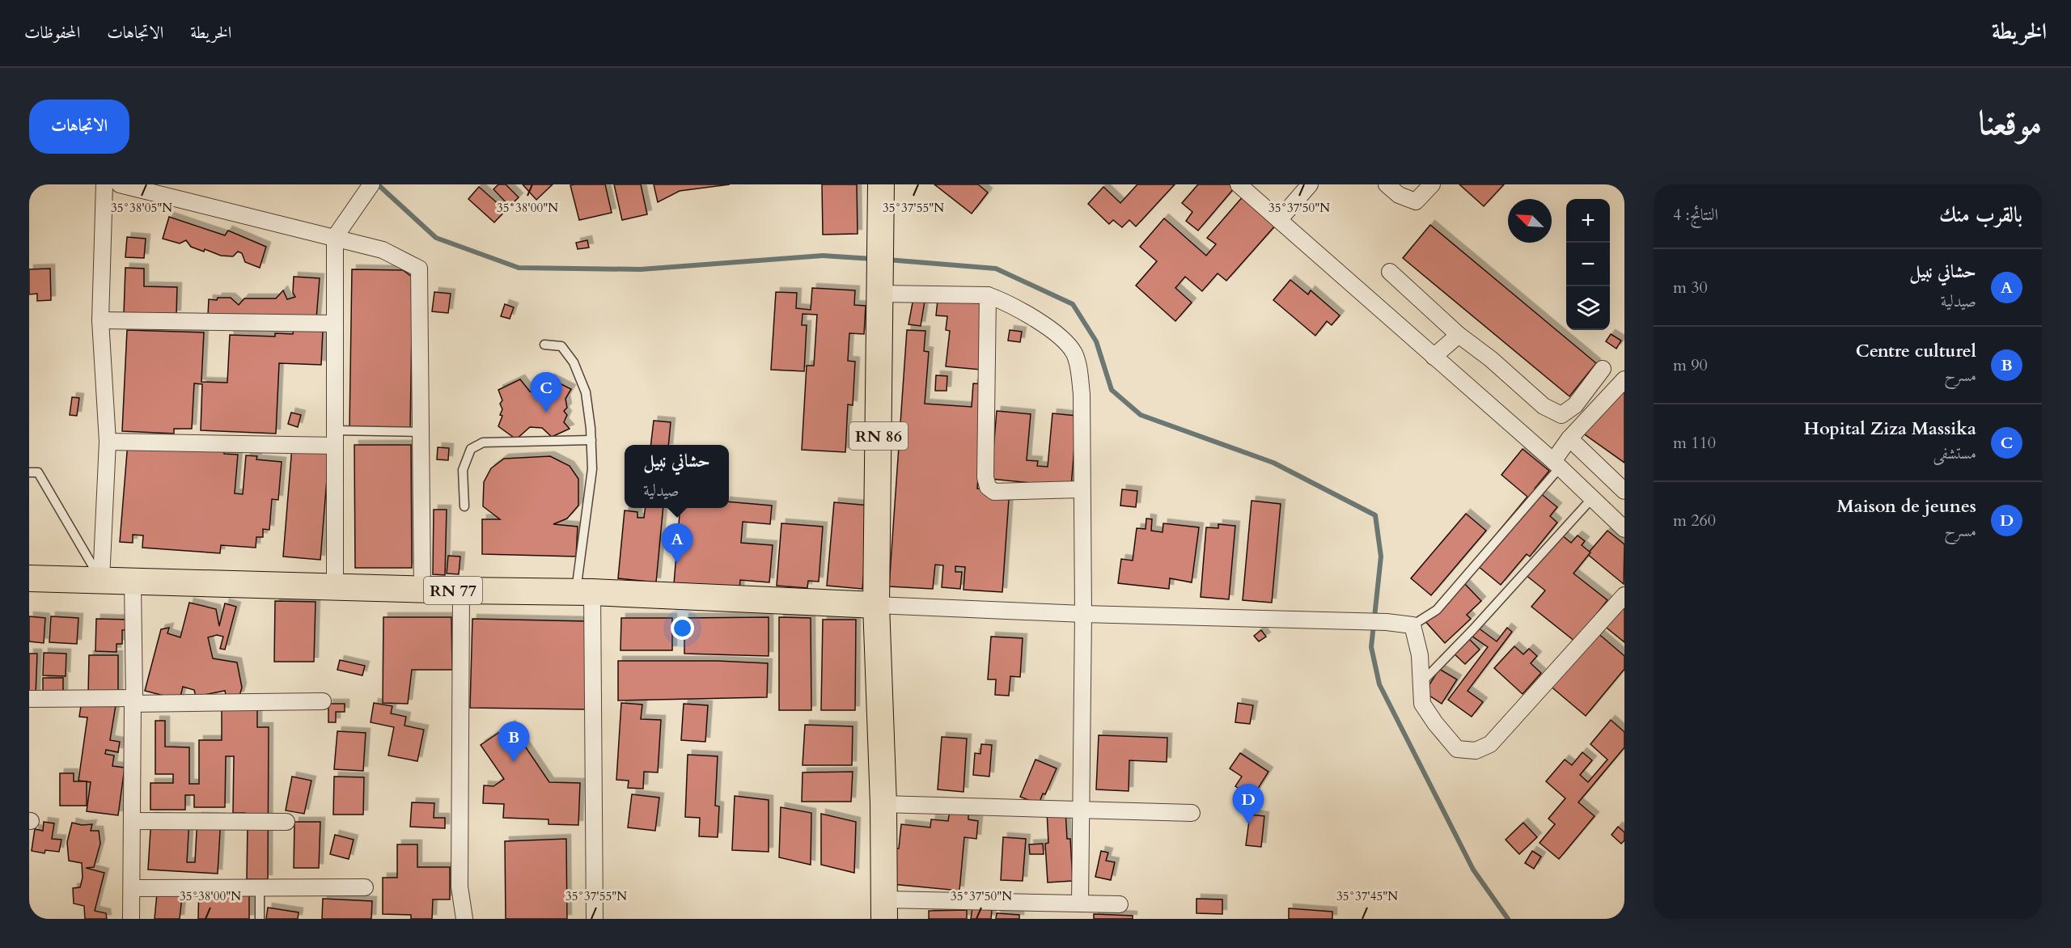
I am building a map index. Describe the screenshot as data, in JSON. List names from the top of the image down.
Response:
{
  "streets": {
    "main road": ["RN 86", "RN 77"]
  },
  "crossings": [
    ["RN 86", "RN 77"]
  ],
  "north": "top left",
  "page": {
    "header": "الخريطة",
    "nav": ["الخريطة", "الاتجاهات", "المحفوظات"],
    "title": "موقعنا",
    "buttons": "الاتجاهات",
    "heading": ["بالقرب منك", "النتائج: 4"],
    "map_buttons": ["+", "−"],
    "list": [
      {
        "mark": "A",
        "name": "حشاني نبيل",
        "note": "صيدلية",
        "value": "30 m"
      },
      {
        "mark": "B",
        "name": "Centre culturel",
        "note": "مسرح",
        "value": "90 m"
      },
      {
        "mark": "C",
        "name": "Hopital Ziza Massika",
        "note": "مستشفى",
        "value": "110 m"
      },
      {
        "mark": "D",
        "name": "Maison de jeunes",
        "note": "مسرح",
        "value": "260 m"
      }
    ],
    "pins": [
      "C",
      "A",
      "B",
      "D"
    ],
    "popup": ["حشاني نبيل", "صيدلية"]
  },
  "coordinates": [
    "35°38'05\"N",
    "35°38'00\"N",
    "35°37'55\"N",
    "35°37'50\"N",
    "35°37'45\"N"
  ]
}
